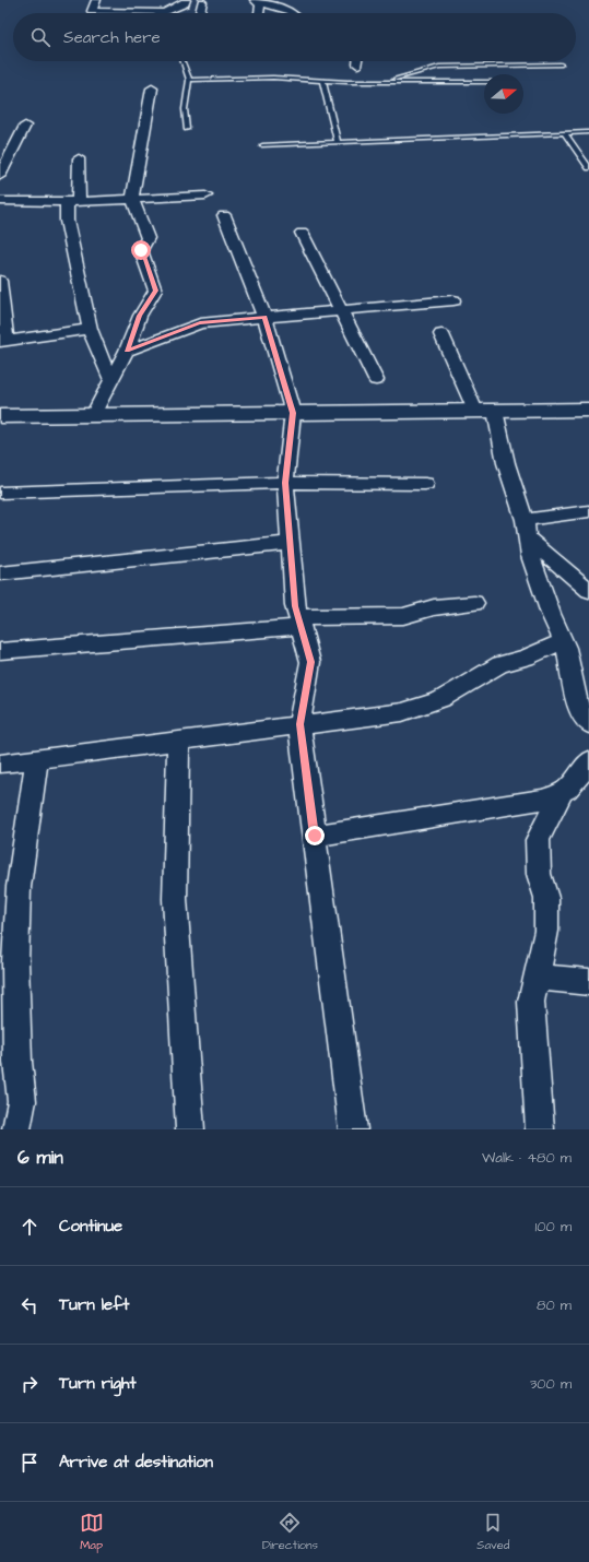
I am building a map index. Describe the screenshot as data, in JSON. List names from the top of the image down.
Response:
{
  "north": "right",
  "page": {
    "search": "Search here",
    "heading": ["6 min", "Walk · 480 m"],
    "list": [
      ["Continue", "100 m"],
      ["Turn left", "80 m"],
      ["Turn right", "300 m"],
      "Arrive at destination"
    ],
    "nav": ["Map", "Directions", "Saved"]
  }
}
